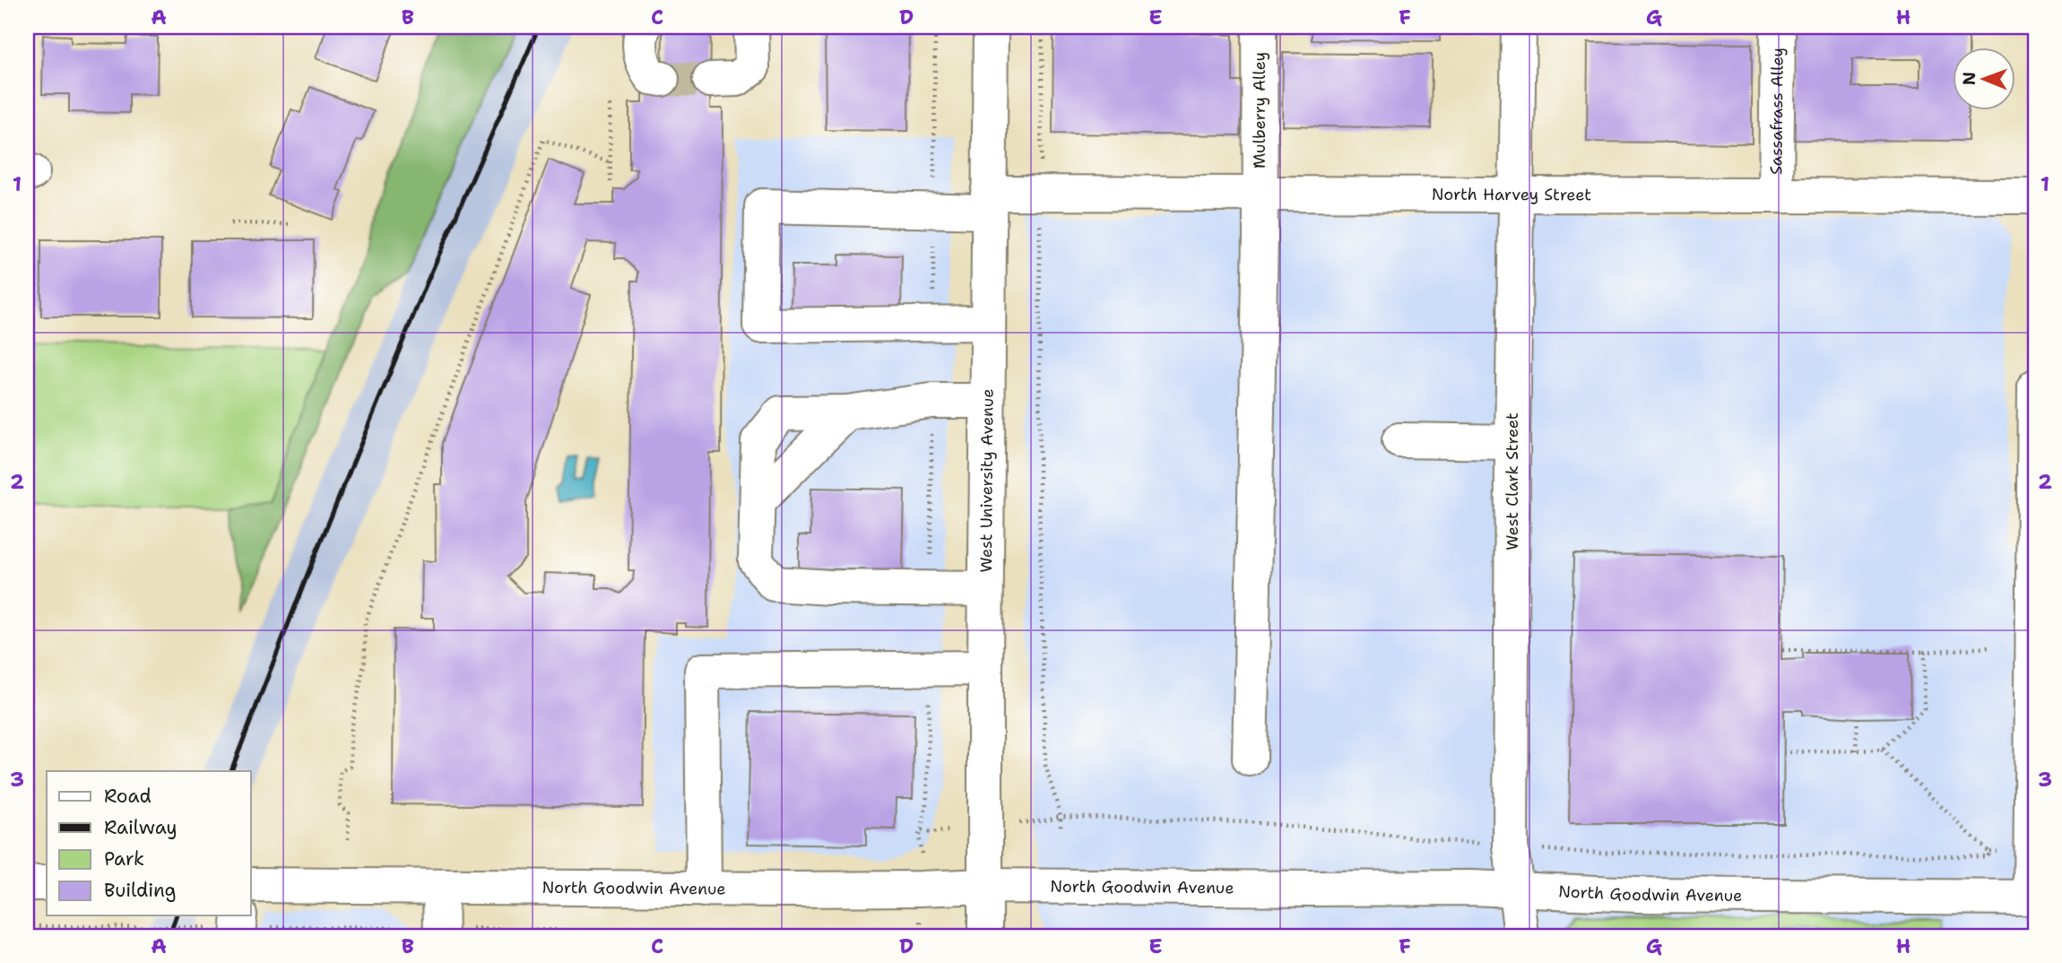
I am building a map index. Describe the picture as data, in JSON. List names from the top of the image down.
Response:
{
  "streets": {
    "street": [
      "Mulberry Alley",
      "Sassafrass Alley",
      "North Harvey Street",
      "West University Avenue",
      "West Clark Street",
      "North Goodwin Avenue"
    ]
  },
  "crossings": [
    ["Mulberry Alley", "North Harvey Street"],
    ["Sassafrass Alley", "North Harvey Street"],
    ["North Harvey Street", "West University Avenue"],
    ["North Harvey Street", "West Clark Street"],
    ["West University Avenue", "North Goodwin Avenue"],
    ["West Clark Street", "North Goodwin Avenue"]
  ],
  "legend": [
    "Road",
    "Railway",
    "Park",
    "Building"
  ],
  "north": "left",
  "grid": {
    "columns": [
      "A",
      "B",
      "C",
      "D",
      "E",
      "F",
      "G",
      "H"
    ],
    "rows": ["1", "2", "3"]
  }
}
